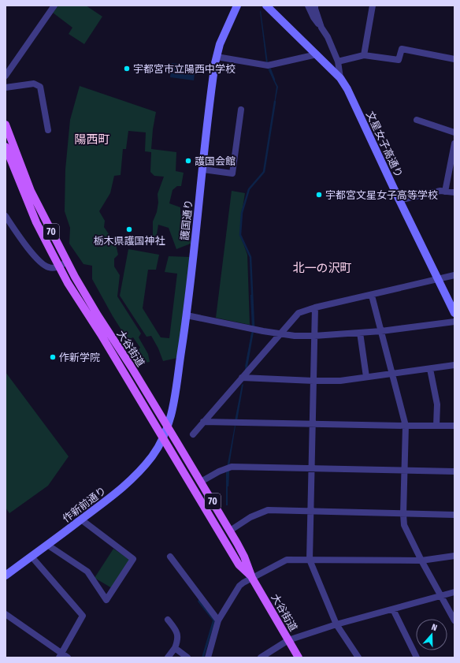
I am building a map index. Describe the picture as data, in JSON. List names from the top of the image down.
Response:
{
  "streets": {
    "main road": ["70", "大谷街道"],
    "street": ["文星女子高通り", "護国通り", "作新前通り"]
  },
  "crossings": [
    ["護国通り", "大谷街道"],
    ["護国通り", "作新前通り"],
    ["大谷街道", "作新前通り"]
  ],
  "districts": ["陽西町", "北一の沢町"],
  "places": [
    "宇都宮市立陽西中学校",
    "護国会館",
    "宇都宮文星女子高等学校",
    "栃木県護国神社",
    "作新学院"
  ],
  "north": "top"
}
